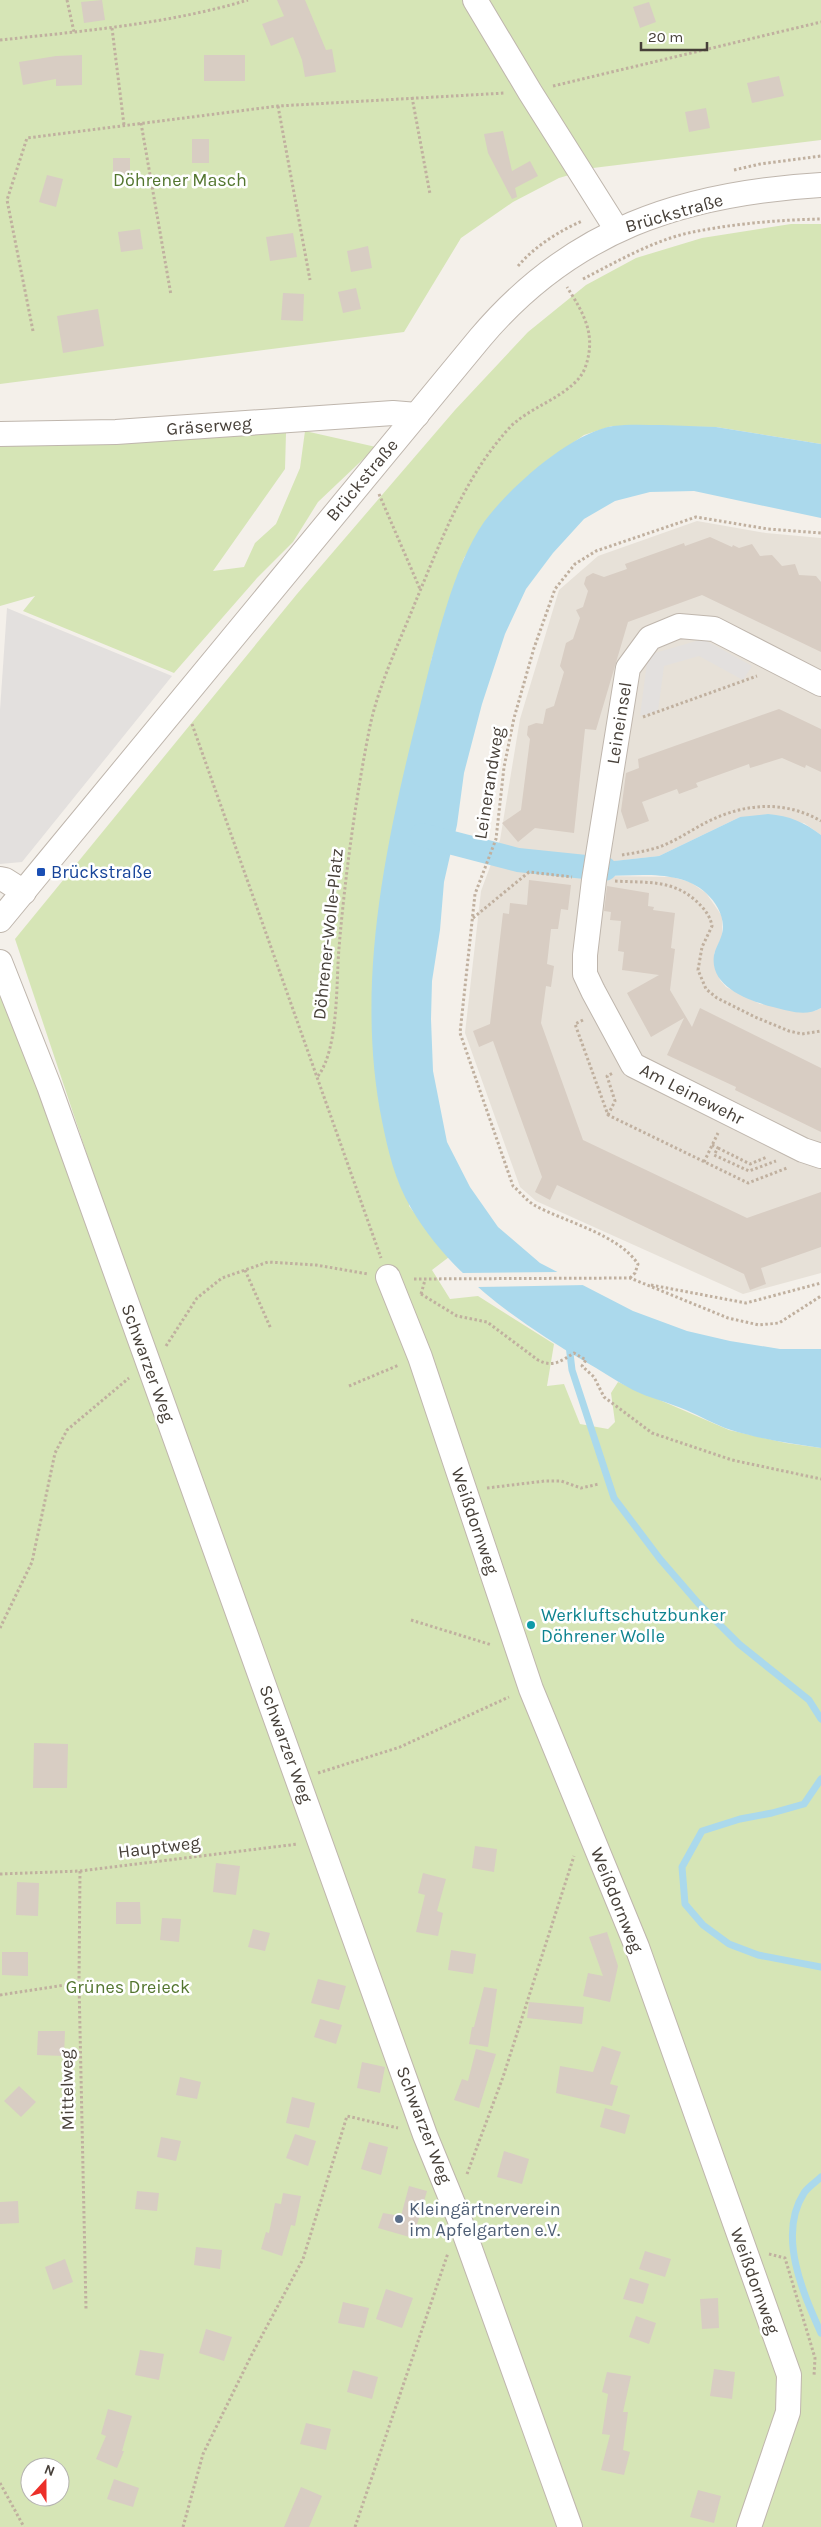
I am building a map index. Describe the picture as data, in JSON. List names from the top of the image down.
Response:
{
  "streets": {
    "street": [
      "Brückstraße",
      "Gräserweg",
      "Leineinsel",
      "Am Leinewehr",
      "Schwarzer Weg",
      "Weißdornweg"
    ],
    "path": [
      "Leinerandweg",
      "Döhrener-Wolle-Platz",
      "Hauptweg",
      "Mittelweg"
    ]
  },
  "crossings": [
    ["Brückstraße", "Gräserweg"],
    ["Leineinsel", "Am Leinewehr"],
    ["Schwarzer Weg", "Hauptweg"],
    ["Hauptweg", "Mittelweg"]
  ],
  "parks": ["Döhrener Masch", "Grünes Dreieck"],
  "places": {
    "transit": ["Brückstraße"],
    "other": ["Werkluftschutzbunker Döhrener Wolle", "Kleingärtnerverein im Apfelgarten e.V."]
  },
  "scale_bar": "20 m",
  "north": "top"
}
